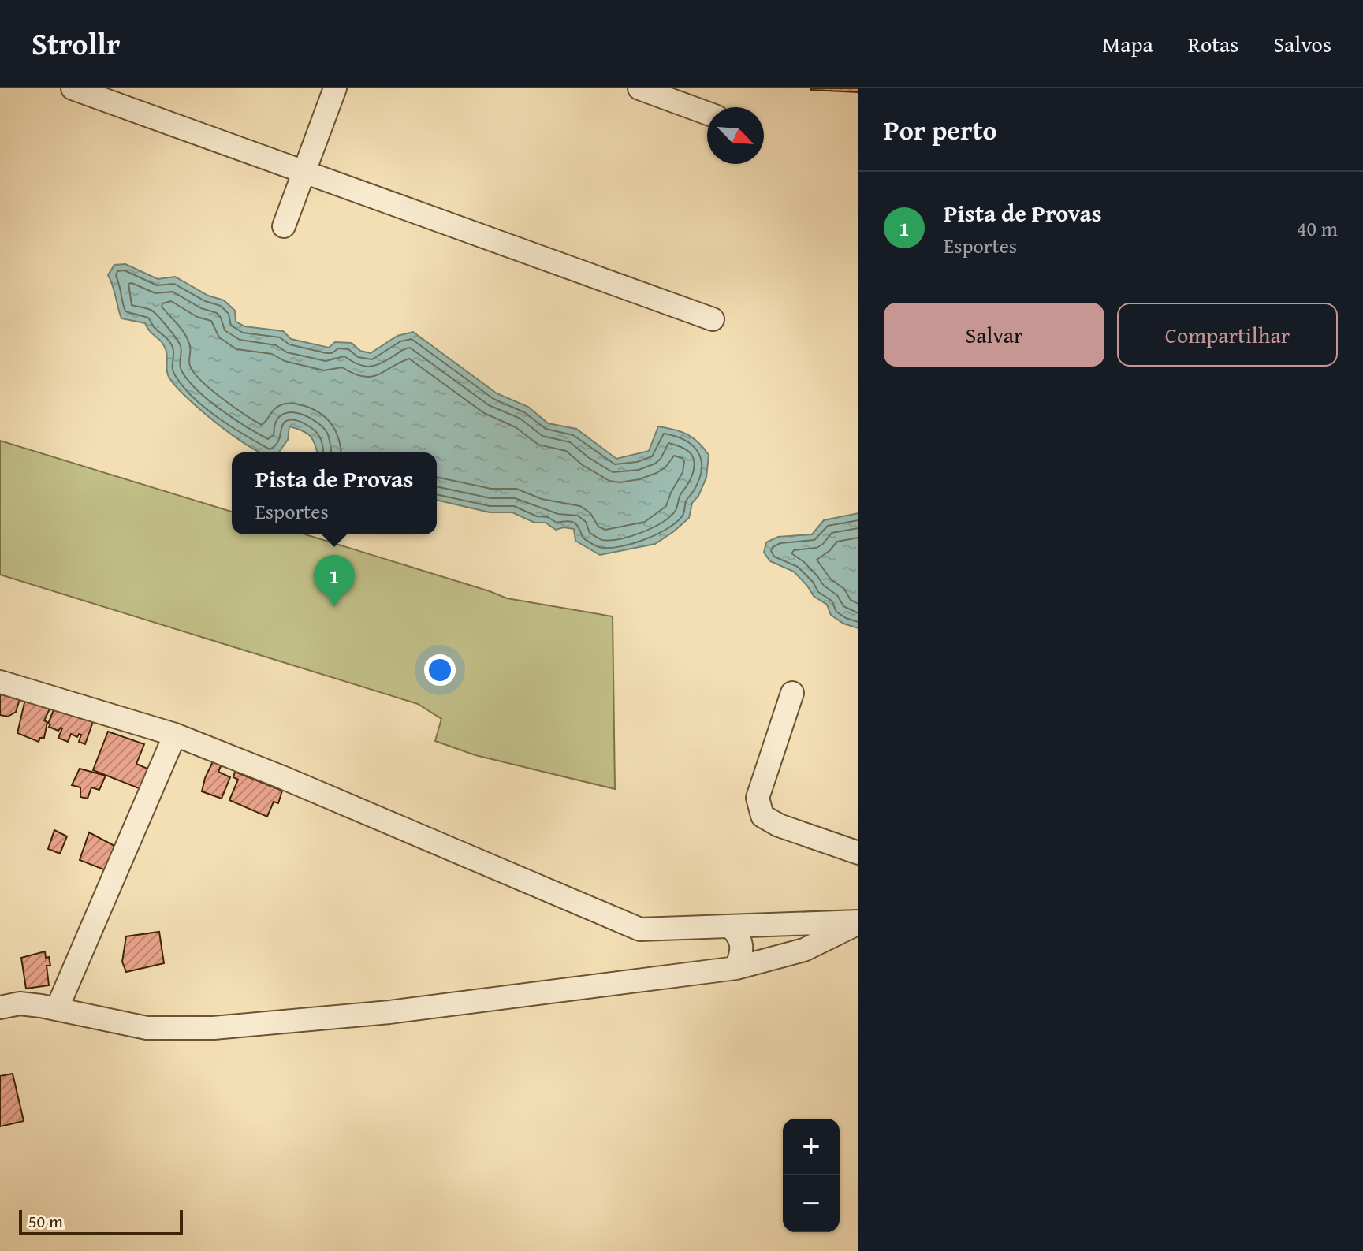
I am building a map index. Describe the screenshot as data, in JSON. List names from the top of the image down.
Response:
{
  "scale_bar": "50 m",
  "north": "bottom right",
  "page": {
    "header": "Strollr",
    "nav": ["Mapa", "Rotas", "Salvos"],
    "heading": "Por perto",
    "list": [
      {
        "mark": "1",
        "name": "Pista de Provas",
        "note": "Esportes",
        "value": "40 m"
      }
    ],
    "buttons": ["Salvar", "Compartilhar"],
    "popup": ["Pista de Provas", "Esportes"],
    "pins": "1",
    "map_buttons": ["+", "−"],
    "scale": "50 m"
  }
}
